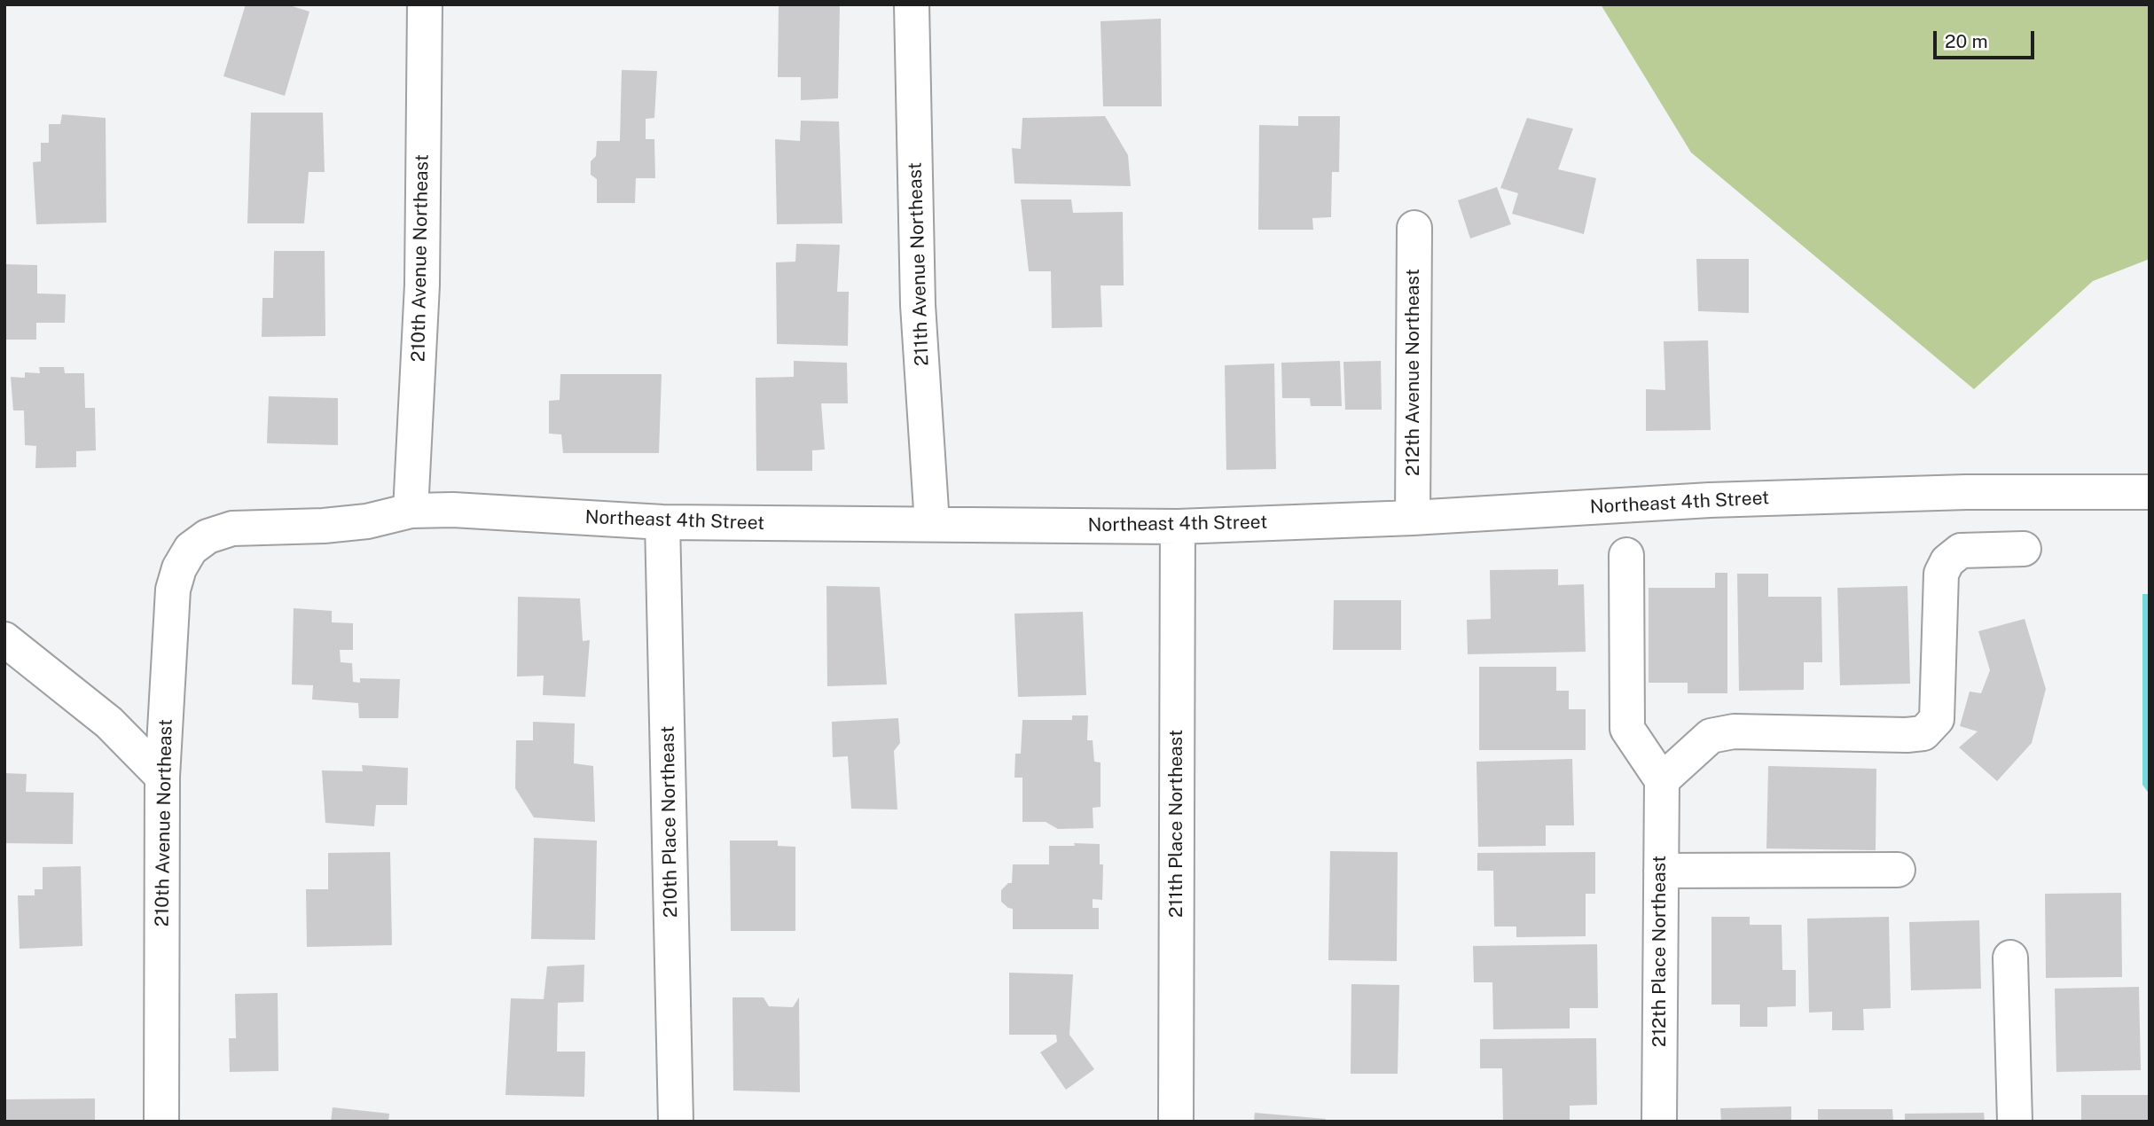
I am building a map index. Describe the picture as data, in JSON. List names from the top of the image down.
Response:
{
  "streets": {
    "street": [
      "210th Avenue Northeast",
      "211th Avenue Northeast",
      "212th Avenue Northeast",
      "Northeast 4th Street",
      "210th Place Northeast",
      "211th Place Northeast",
      "212th Place Northeast"
    ]
  },
  "crossings": [
    ["210th Avenue Northeast", "Northeast 4th Street"],
    ["211th Avenue Northeast", "Northeast 4th Street"],
    ["212th Avenue Northeast", "Northeast 4th Street"],
    ["Northeast 4th Street", "210th Place Northeast"],
    ["Northeast 4th Street", "211th Place Northeast"]
  ],
  "scale_bar": "20 m"
}
